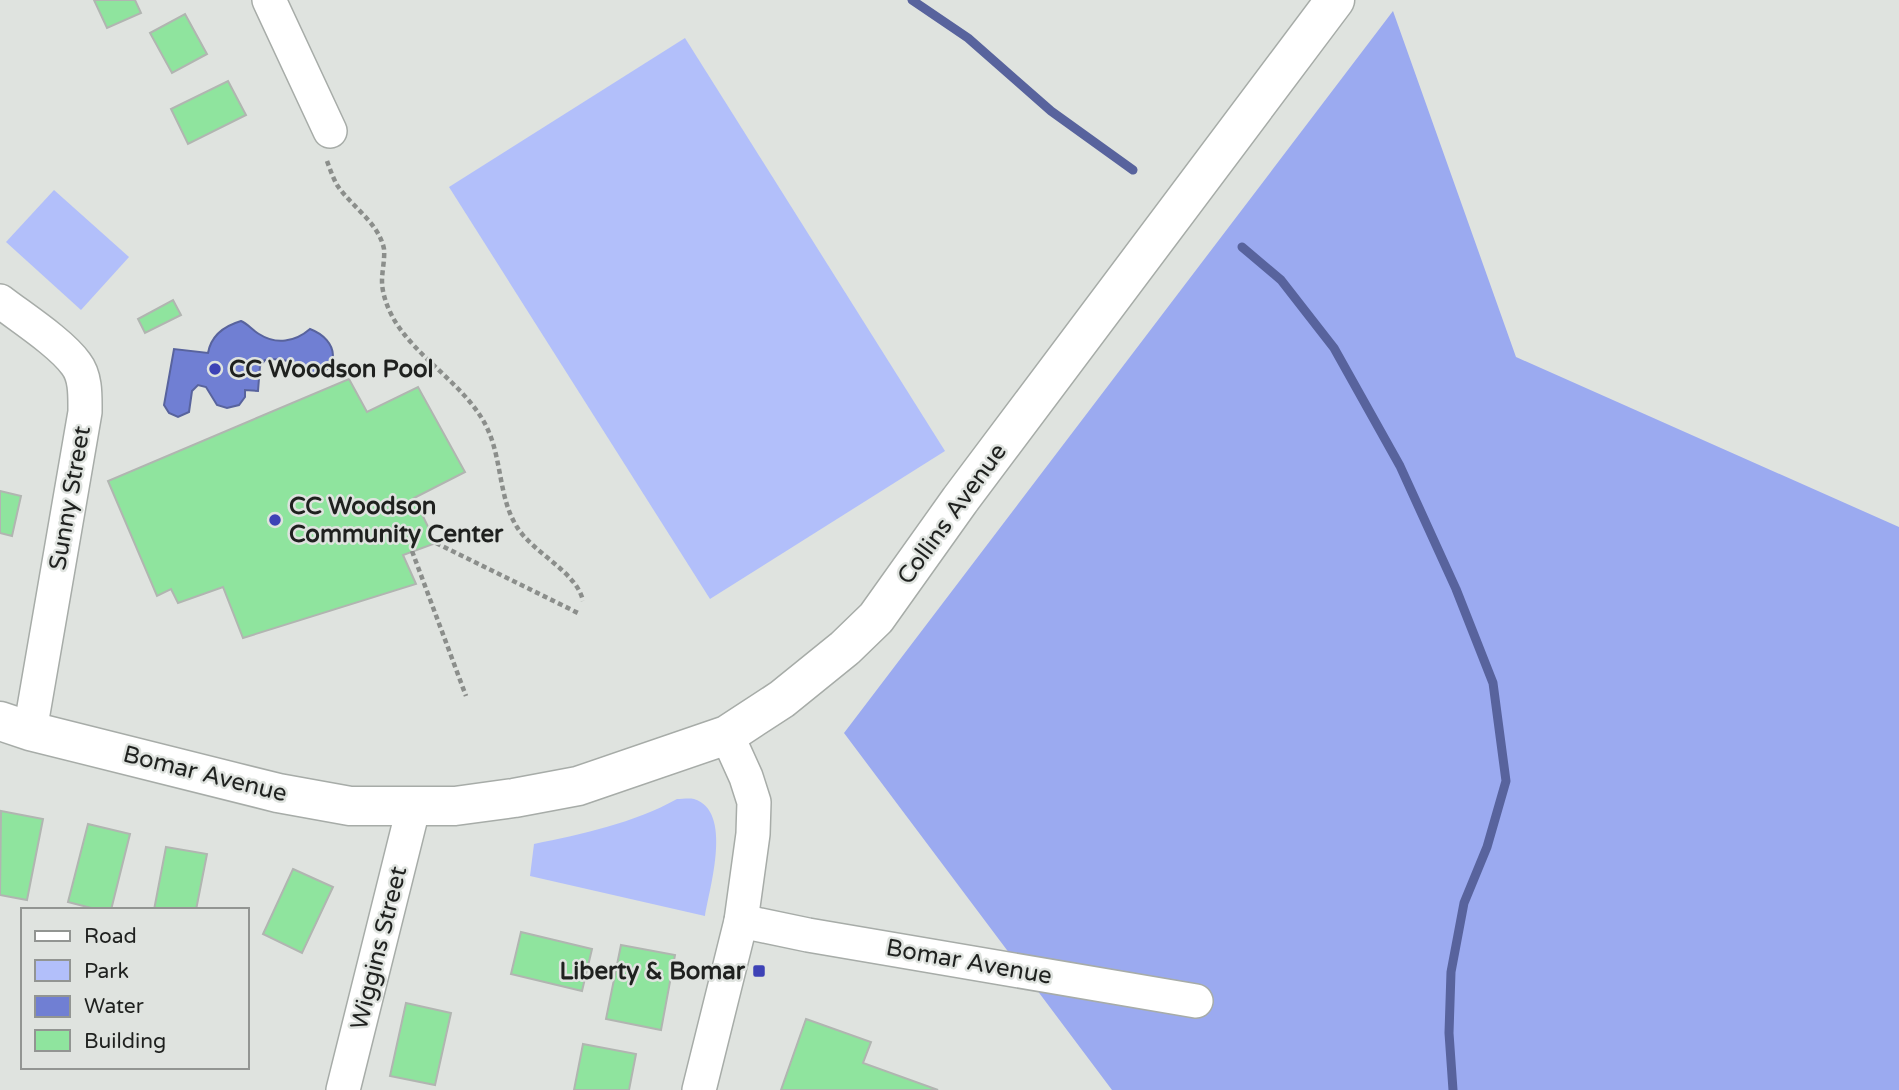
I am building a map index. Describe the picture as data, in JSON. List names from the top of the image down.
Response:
{
  "streets": {
    "street": [
      "Sunny Street",
      "Collins Avenue",
      "Bomar Avenue",
      "Wiggins Street"
    ]
  },
  "crossings": [
    ["Sunny Street", "Bomar Avenue"],
    ["Collins Avenue", "Bomar Avenue"],
    ["Collins Avenue", "Wiggins Street"],
    ["Bomar Avenue", "Wiggins Street"]
  ],
  "places": {
    "other": ["CC Woodson Pool", "CC Woodson Community Center"],
    "transit": ["Liberty & Bomar"]
  },
  "legend": [
    "Road",
    "Park",
    "Water",
    "Building"
  ]
}
